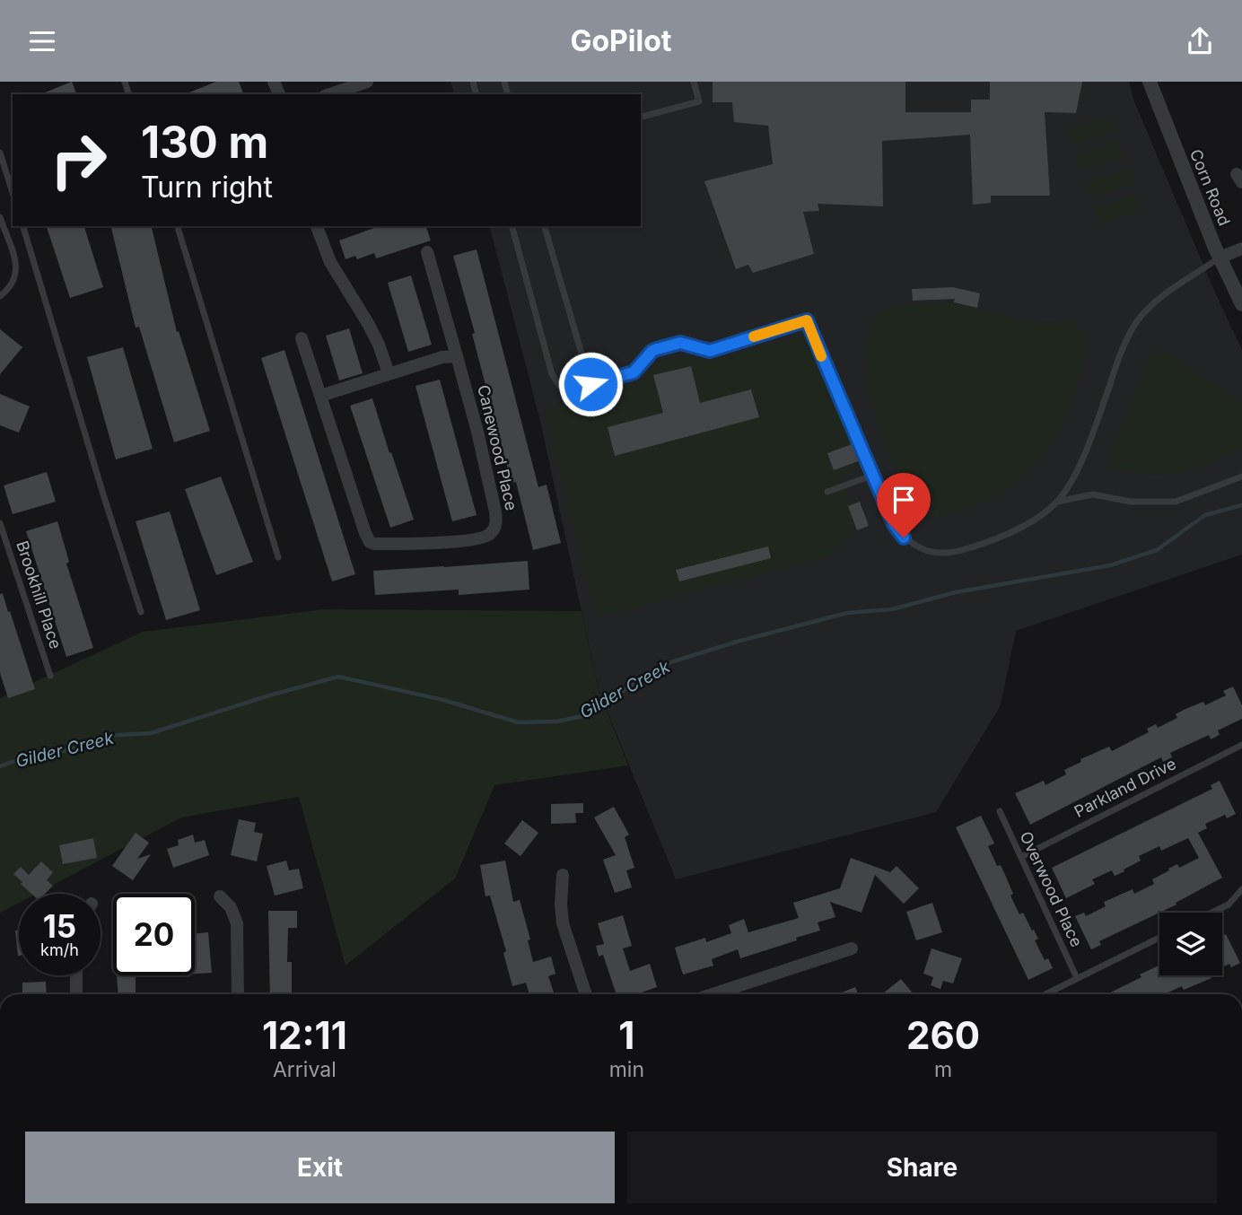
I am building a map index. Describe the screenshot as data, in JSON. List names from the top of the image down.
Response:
{
  "streets": {
    "street": ["Corn Road", "Canewood Place"],
    "lane": ["Brookhill Place", "Parkland Drive", "Overwood Place"]
  },
  "crossings": [
    ["Parkland Drive", "Overwood Place"]
  ],
  "water": ["Gilder Creek"],
  "page": {
    "header": "GoPilot",
    "turn": ["130 m", "Turn right"],
    "speed": "15 km/h",
    "limit": "20",
    "eta": [
      "12:11",
      "Arrival",
      "1",
      "min",
      "260",
      "m"
    ],
    "buttons": ["Exit", "Share"]
  }
}
